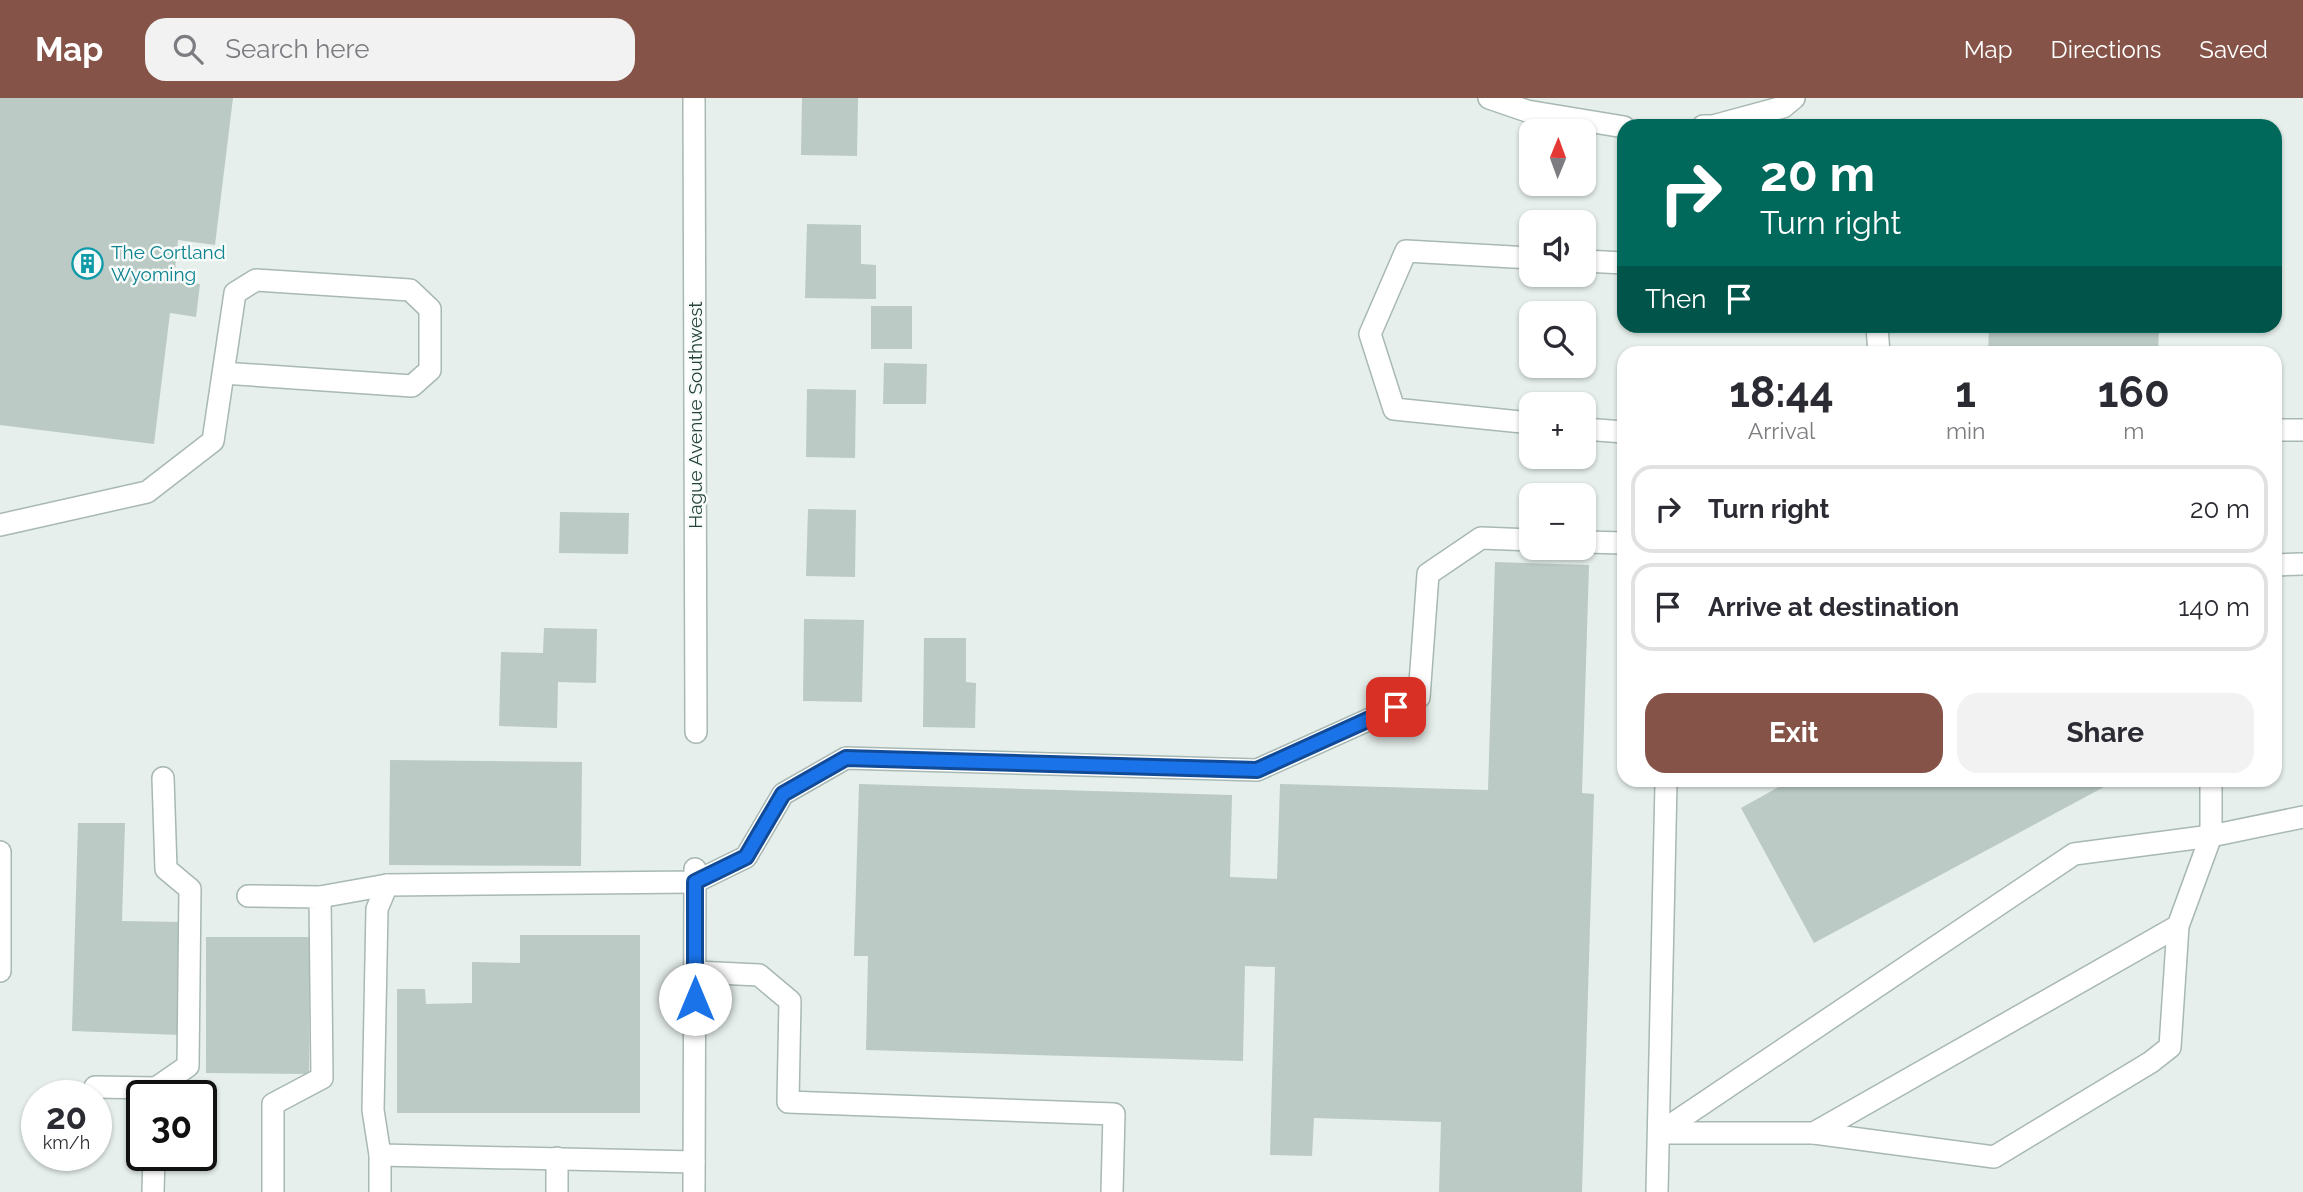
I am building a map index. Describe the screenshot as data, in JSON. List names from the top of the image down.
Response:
{
  "streets": {
    "street": ["Hague Avenue Southwest"]
  },
  "places": {
    "building": ["The Cortland Wyoming"]
  },
  "north": "top",
  "page": {
    "header": "Map",
    "search": "Search here",
    "nav": ["Map", "Directions", "Saved"],
    "map_buttons": ["+", "−"],
    "turn": ["20 m", "Turn right"],
    "then": "Then",
    "eta": [
      "18:44",
      "Arrival",
      "1",
      "min",
      "160",
      "m"
    ],
    "list": [
      {
        "name": "Turn right",
        "value": "20 m"
      },
      {
        "name": "Arrive at destination",
        "value": "140 m"
      }
    ],
    "buttons": ["Exit", "Share"],
    "speed": "20 km/h",
    "limit": "30"
  }
}
